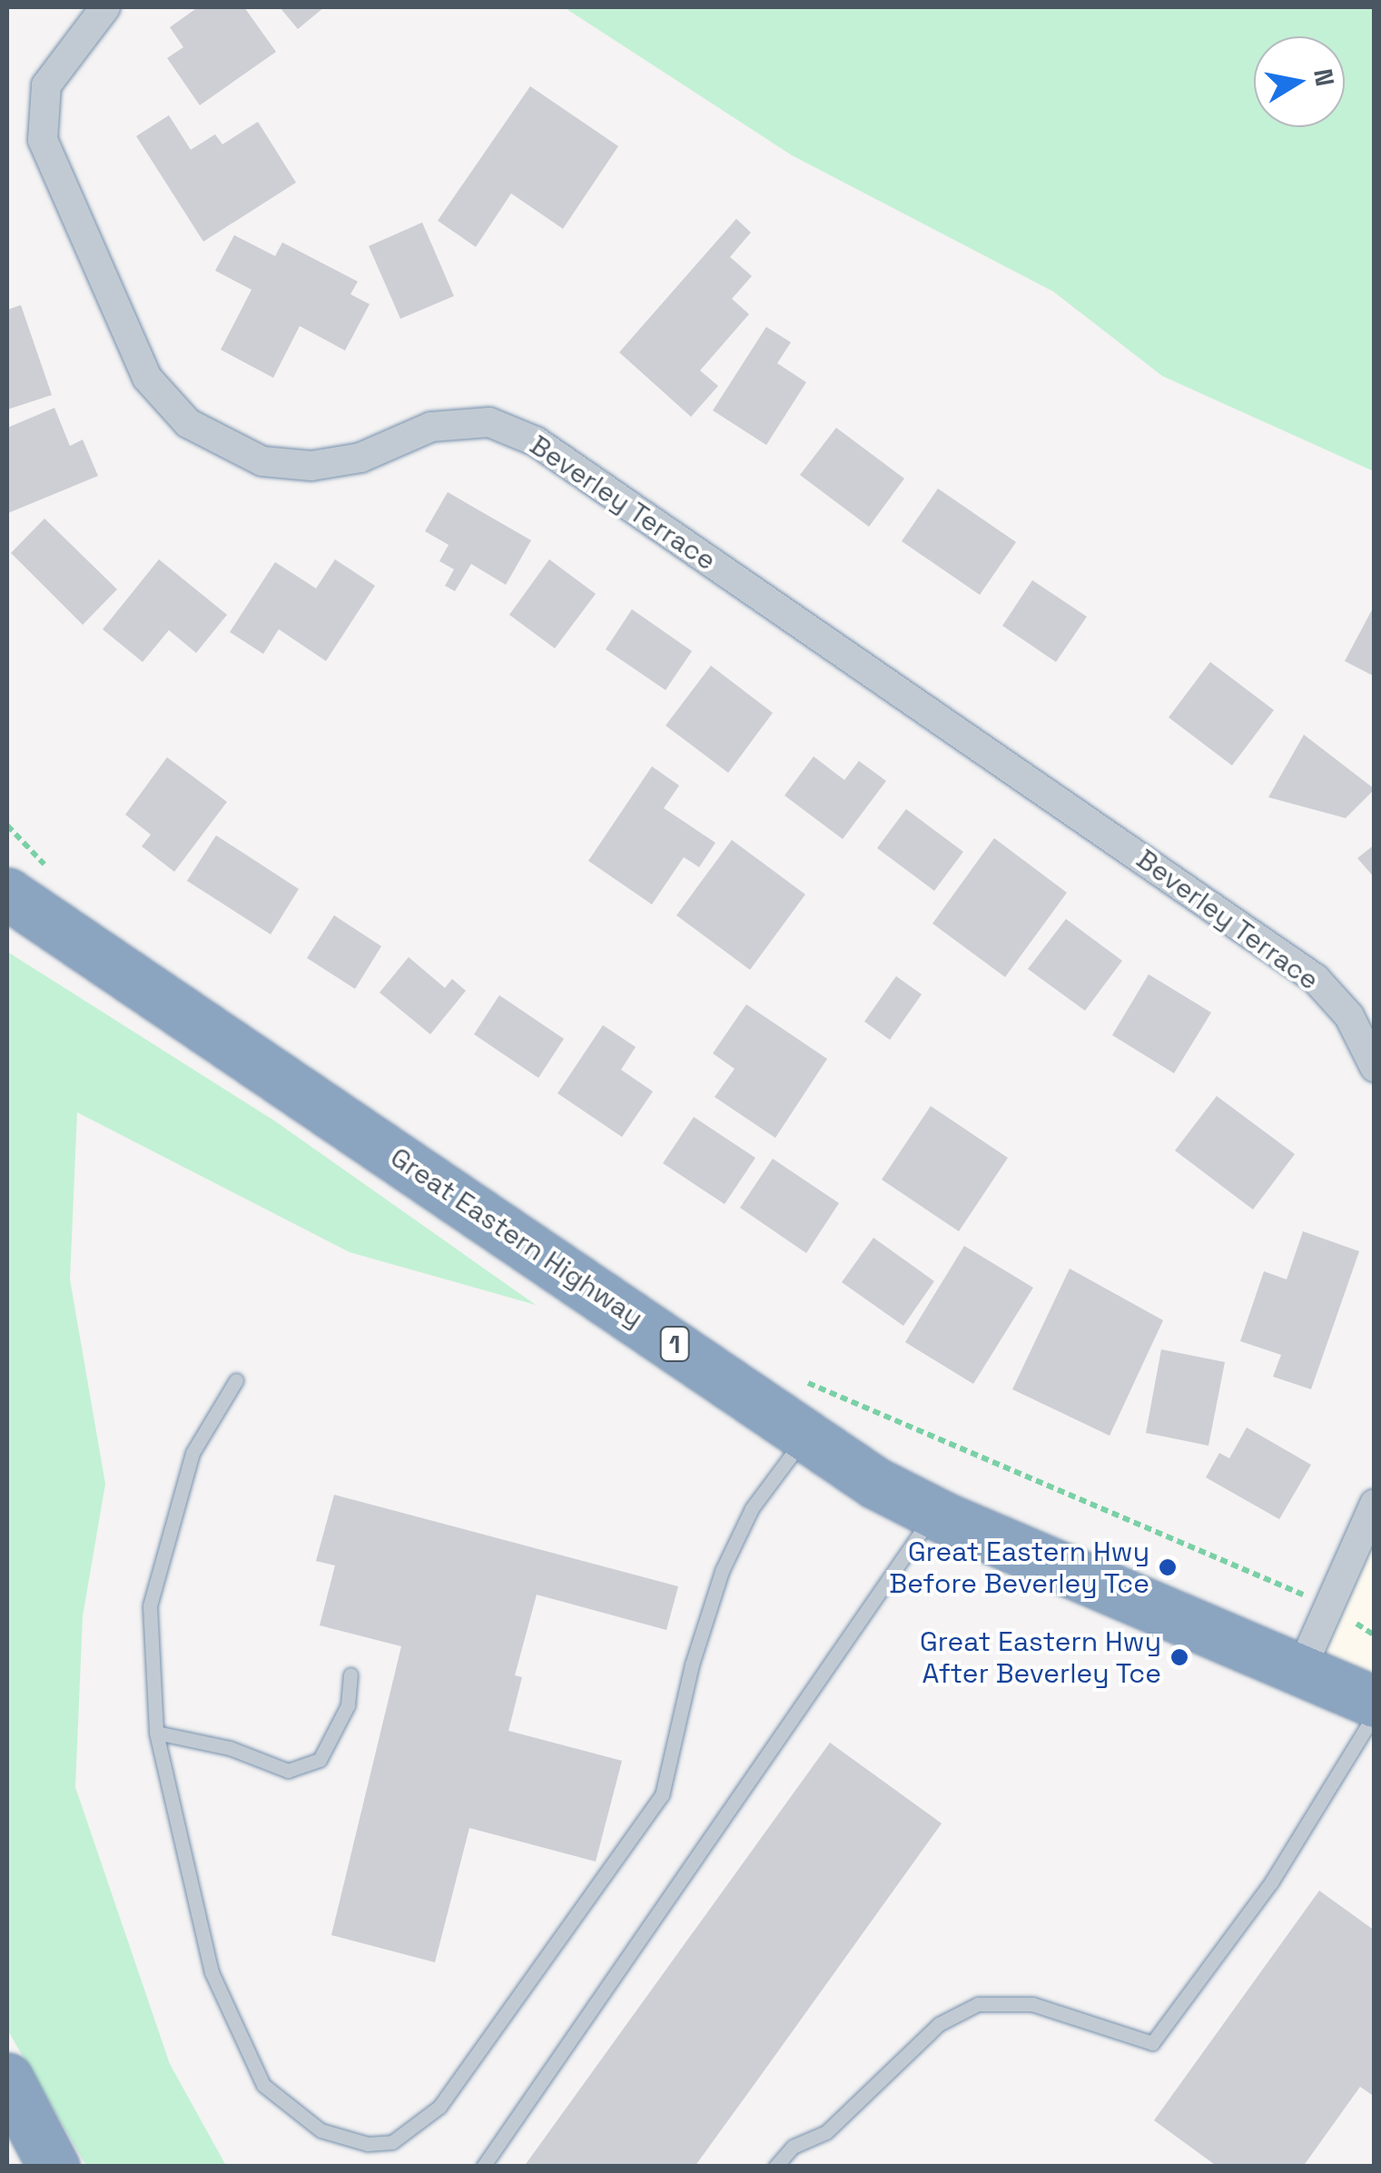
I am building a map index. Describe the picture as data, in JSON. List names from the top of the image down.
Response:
{
  "streets": {
    "highway": ["Great Eastern Highway", "1"],
    "street": ["Beverley Terrace"]
  },
  "places": ["Great Eastern Hwy Before Beverley Tce", "Great Eastern Hwy After Beverley Tce"],
  "north": "right"
}
